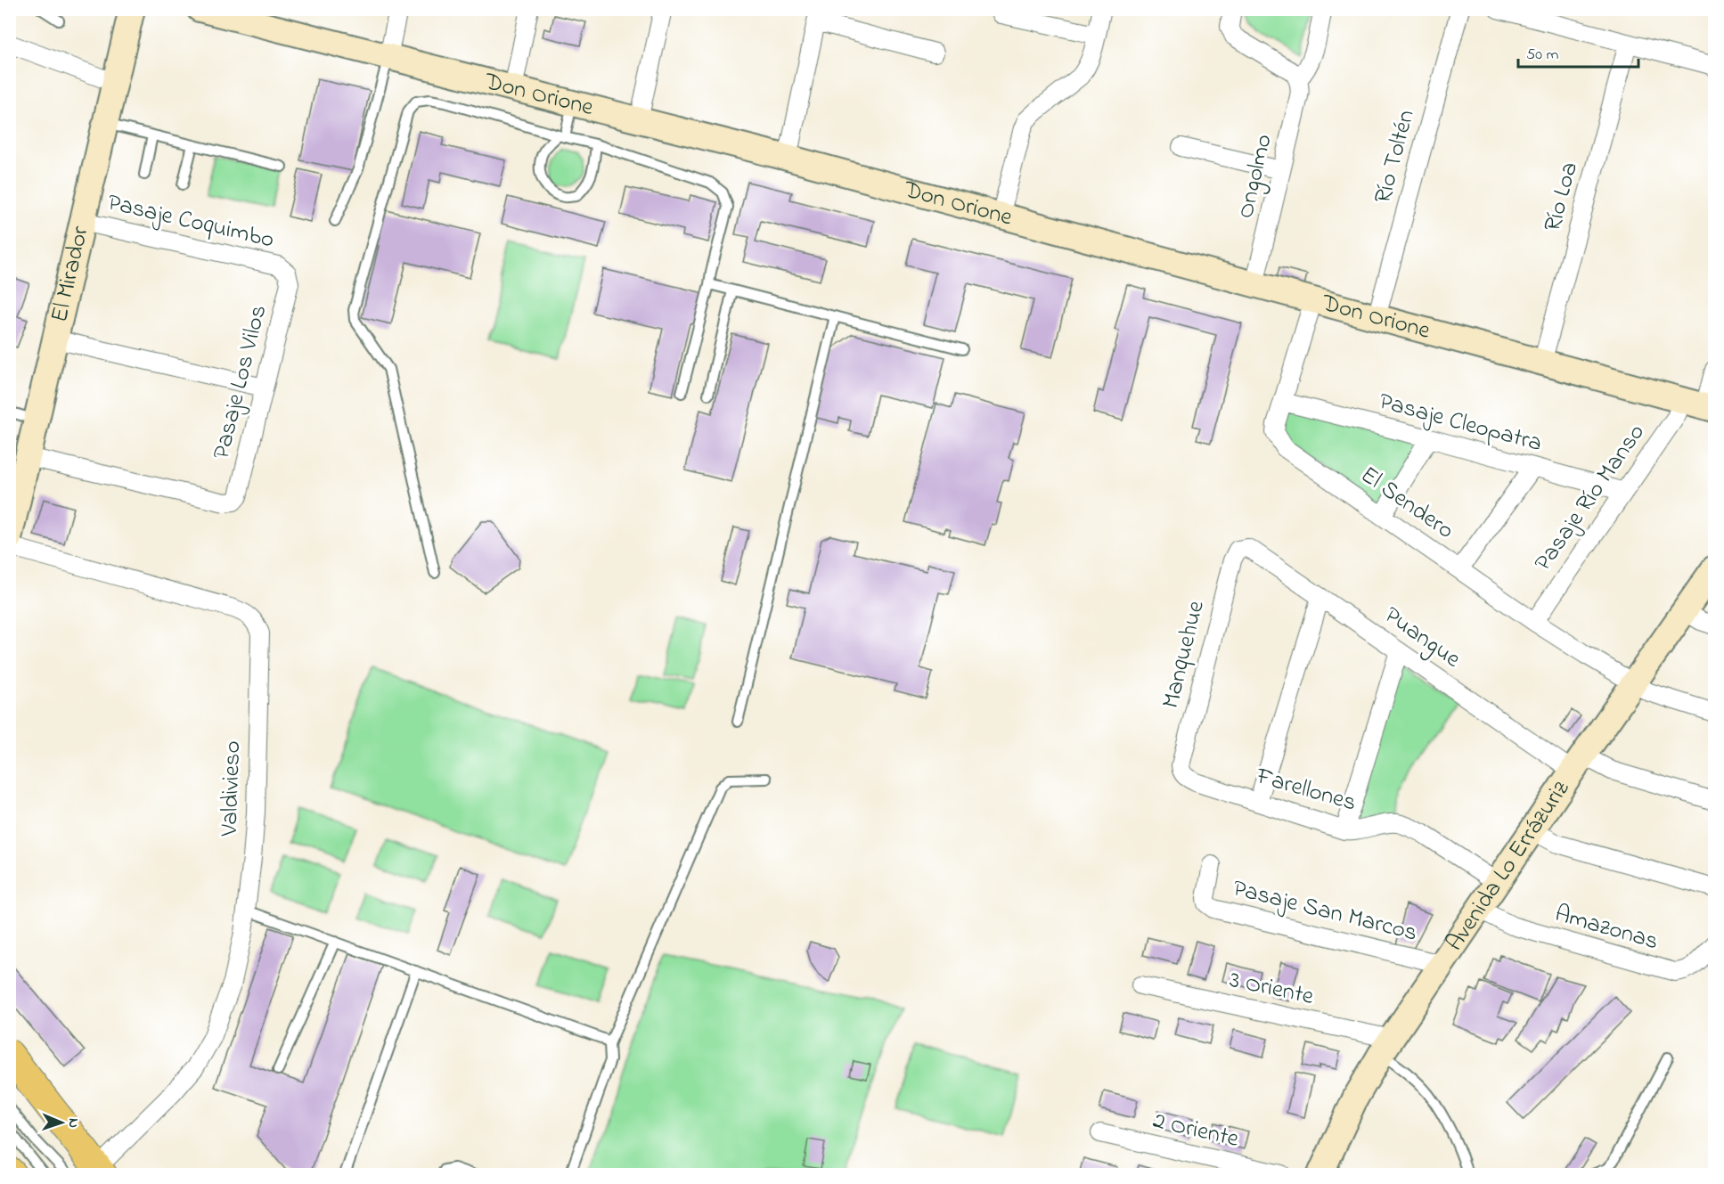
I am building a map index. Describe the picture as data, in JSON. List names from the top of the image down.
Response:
{
  "streets": {
    "street": [
      "Don Orione",
      "Río Toltén",
      "Ongolmo",
      "Río Loa",
      "Pasaje Coquimbo",
      "El Mirador",
      "Pasaje Los Vilos",
      "Pasaje Cleopatra",
      "Pasaje Río Manso",
      "El Sendero",
      "Puangue",
      "Manquehue",
      "Valdivieso",
      "Farellones",
      "Avenida Lo Errázuriz",
      "Pasaje San Marcos",
      "Amazonas",
      "3 Oriente",
      "2 Oriente"
    ]
  },
  "crossings": [
    ["Don Orione", "Río Toltén"],
    ["Don Orione", "Ongolmo"],
    ["Don Orione", "Río Loa"],
    ["Don Orione", "Pasaje Río Manso"],
    ["Don Orione", "El Sendero"],
    ["Pasaje Coquimbo", "El Mirador"],
    ["Pasaje Coquimbo", "Pasaje Los Vilos"],
    ["El Mirador", "Pasaje Los Vilos"],
    ["Pasaje Cleopatra", "Pasaje Río Manso"],
    ["Pasaje Cleopatra", "El Sendero"],
    ["Pasaje Río Manso", "El Sendero"],
    ["El Sendero", "Avenida Lo Errázuriz"],
    ["Puangue", "Manquehue"],
    ["Puangue", "Avenida Lo Errázuriz"],
    ["Manquehue", "Farellones"],
    ["Farellones", "Avenida Lo Errázuriz"],
    ["Avenida Lo Errázuriz", "Pasaje San Marcos"],
    ["Avenida Lo Errázuriz", "Amazonas"],
    ["Avenida Lo Errázuriz", "3 Oriente"]
  ],
  "scale_bar": "50 m",
  "north": "right"
}
